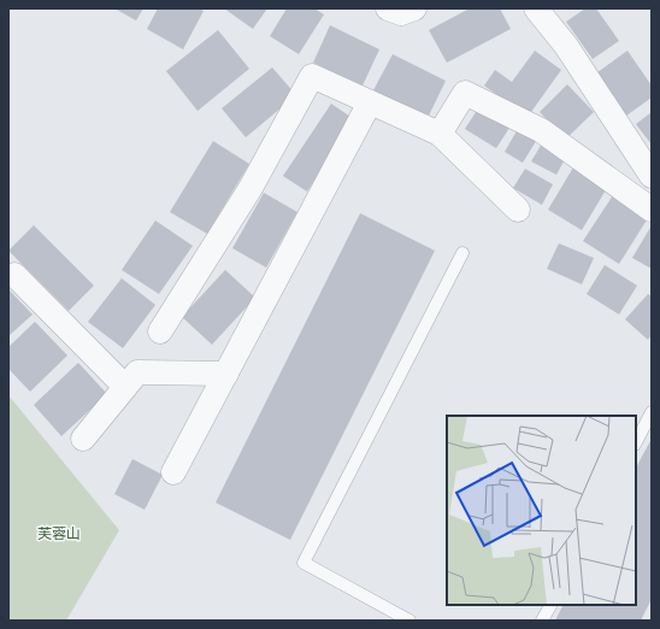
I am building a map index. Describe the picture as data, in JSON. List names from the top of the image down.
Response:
{
  "parks": ["芙蓉山"]
}
